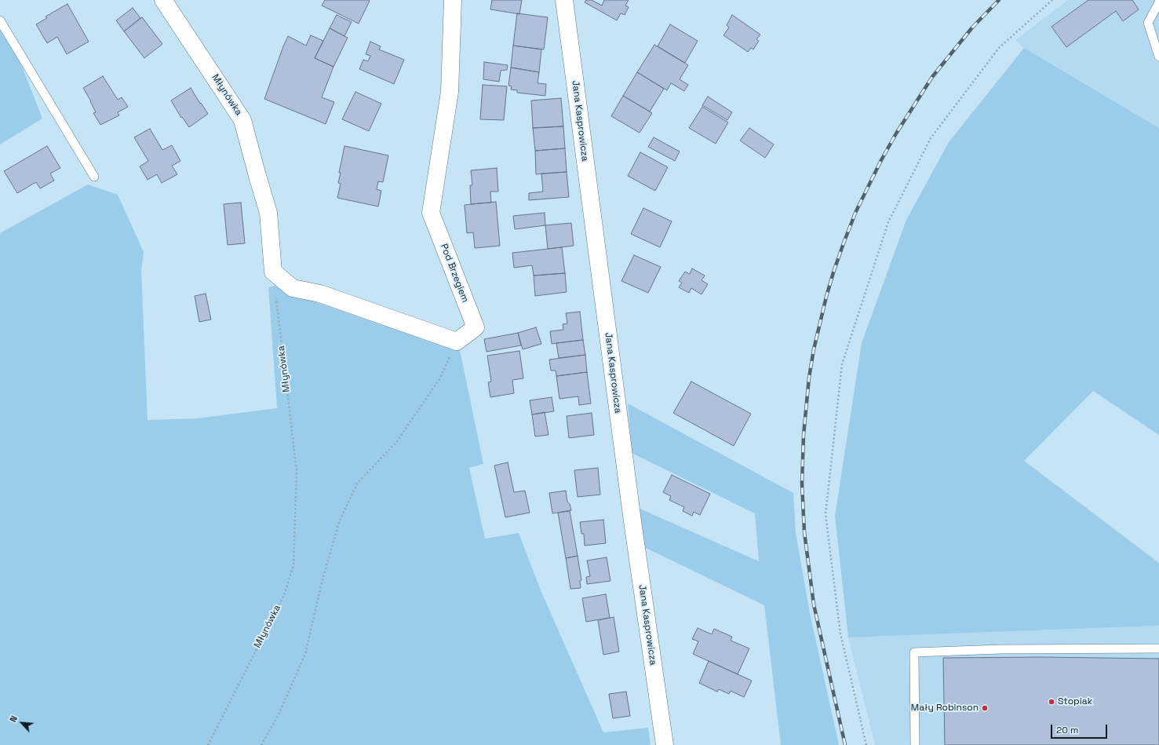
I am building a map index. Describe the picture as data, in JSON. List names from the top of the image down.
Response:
{
  "streets": {
    "street": ["Młynówka", "Jana Kasprowicza", "Pod Brzegiem"]
  },
  "places": ["Stopiak", "Mały Robinson"],
  "scale_bar": "20 m",
  "north": "top left"
}
